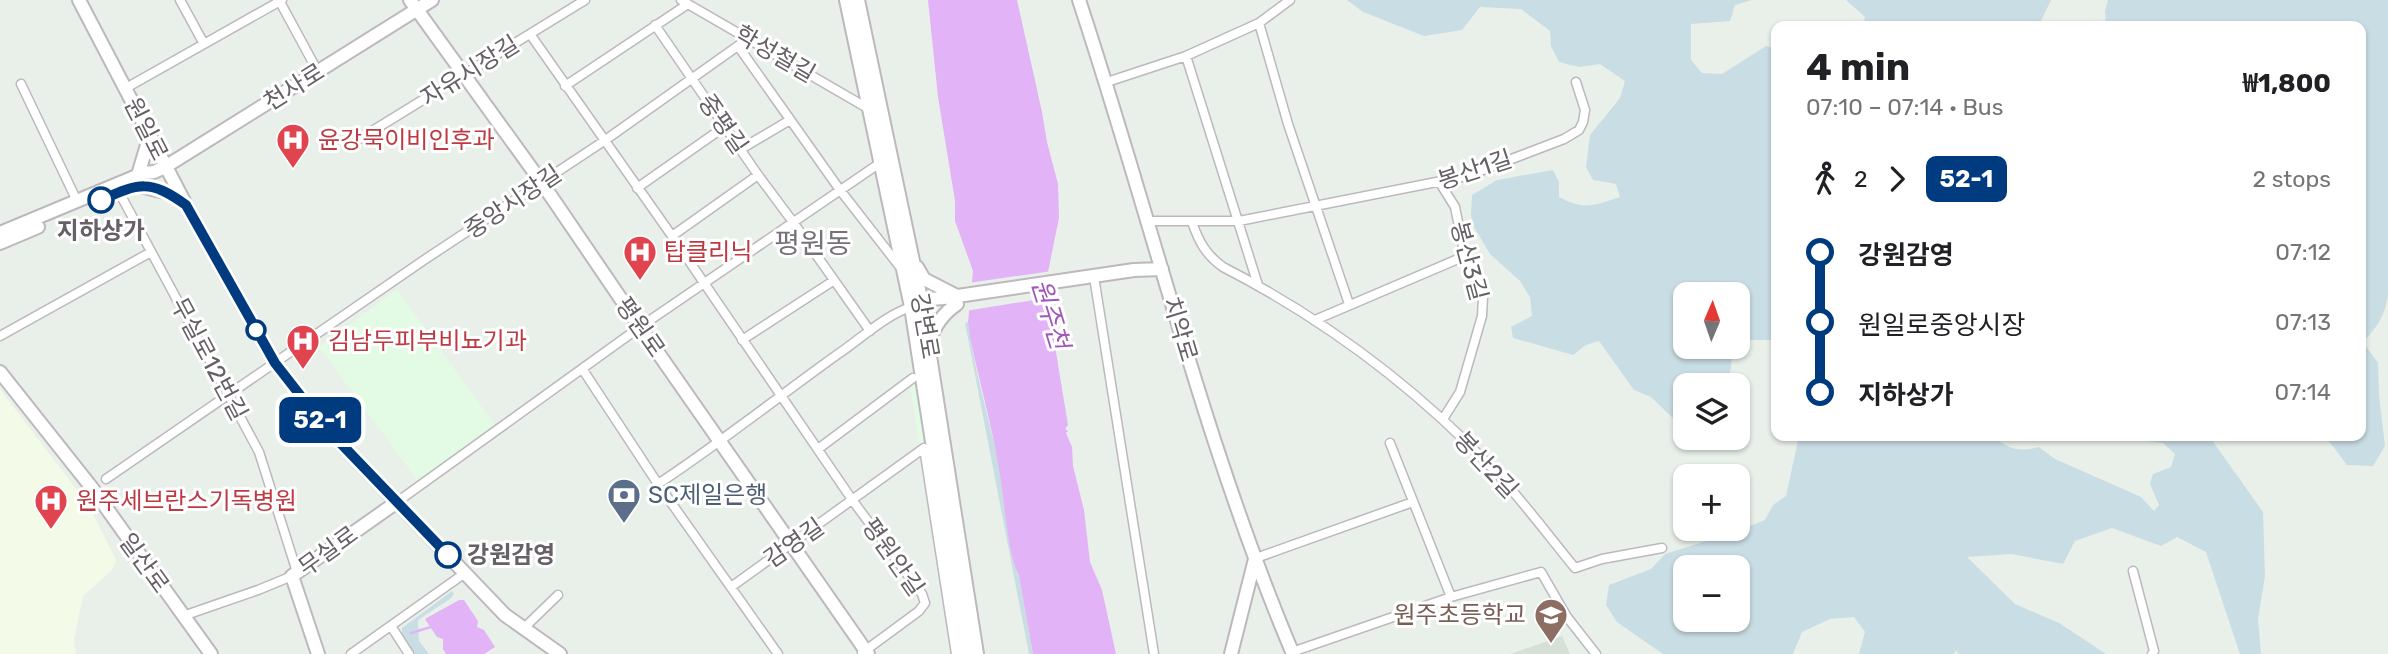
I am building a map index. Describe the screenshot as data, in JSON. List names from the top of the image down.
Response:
{
  "streets": {
    "street": [
      "학성철길",
      "자유시장길",
      "천사로",
      "중평길",
      "원일로",
      "봉산1길",
      "중앙시장길",
      "봉산3길",
      "강변로",
      "평원로",
      "치악로",
      "무실로12번길",
      "봉산2길",
      "감영길",
      "무실로",
      "평원안길",
      "일산로"
    ]
  },
  "crossings": [
    ["학성철길", "중앙시장길"],
    ["학성철길", "강변로"],
    ["자유시장길", "평원로"],
    ["자유시장길", "평원안길"],
    ["천사로", "원일로"],
    ["천사로", "평원로"],
    ["천사로", "무실로12번길"],
    ["중평길", "중앙시장길"],
    ["원일로", "중앙시장길"],
    ["원일로", "무실로"],
    ["봉산1길", "봉산3길"],
    ["봉산1길", "치악로"],
    ["봉산1길", "봉산2길"],
    ["중앙시장길", "평원로"],
    ["중앙시장길", "무실로12번길"],
    ["중앙시장길", "평원안길"],
    ["봉산3길", "봉산2길"],
    ["평원로", "감영길"],
    ["평원로", "평원안길"],
    ["무실로12번길", "무실로"],
    ["감영길", "평원안길"]
  ],
  "districts": ["평원동"],
  "water": ["원주천"],
  "places": {
    "hospital": [
      "윤강묵이비인후과",
      "탑클리닉",
      "김남두피부비뇨기과",
      "원주세브란스기독병원"
    ],
    "other": ["지하상가", "강원감영"],
    "bank": ["SC제일은행"],
    "school or university": ["원주초등학교"]
  },
  "lines": ["bus line 52-1"],
  "north": "top",
  "page": {
    "on_map": "52-1",
    "heading": ["4 min", "07:10 – 07:14 · Bus", "₩1,800"],
    "legs": ["2", "52-1", "2 stops"],
    "list": [
      {
        "name": "강원감영",
        "value": "07:12"
      },
      {
        "name": "원일로중앙시장",
        "value": "07:13"
      },
      {
        "name": "지하상가",
        "value": "07:14"
      }
    ],
    "map_buttons": ["+", "−"]
  }
}
